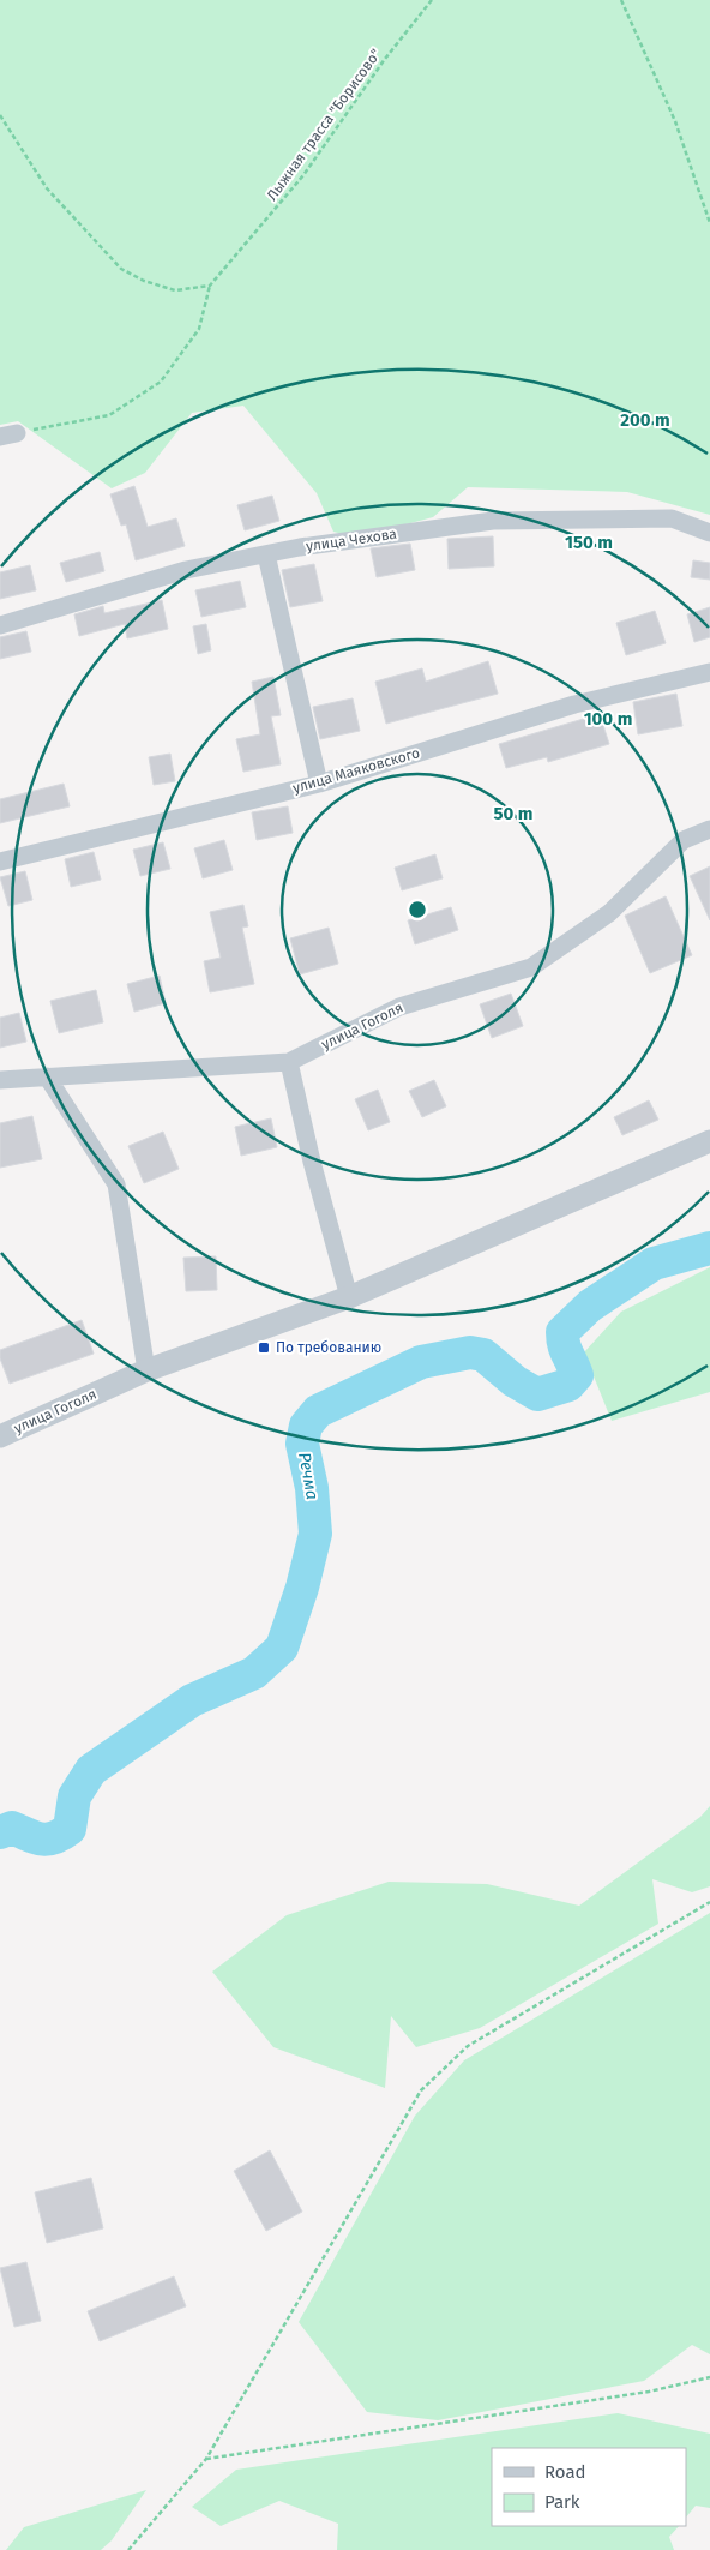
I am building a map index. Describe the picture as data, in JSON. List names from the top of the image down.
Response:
{
  "streets": {
    "street": ["улица Чехова", "улица Маяковского", "улица Гоголя"],
    "path": ["Лыжная трасса \"Борисово\""]
  },
  "water": ["Речма"],
  "places": {
    "transit": ["По требованию"]
  },
  "legend": ["Road", "Park"],
  "rings": [
    "200 m",
    "150 m",
    "100 m",
    "50 m"
  ]
}
